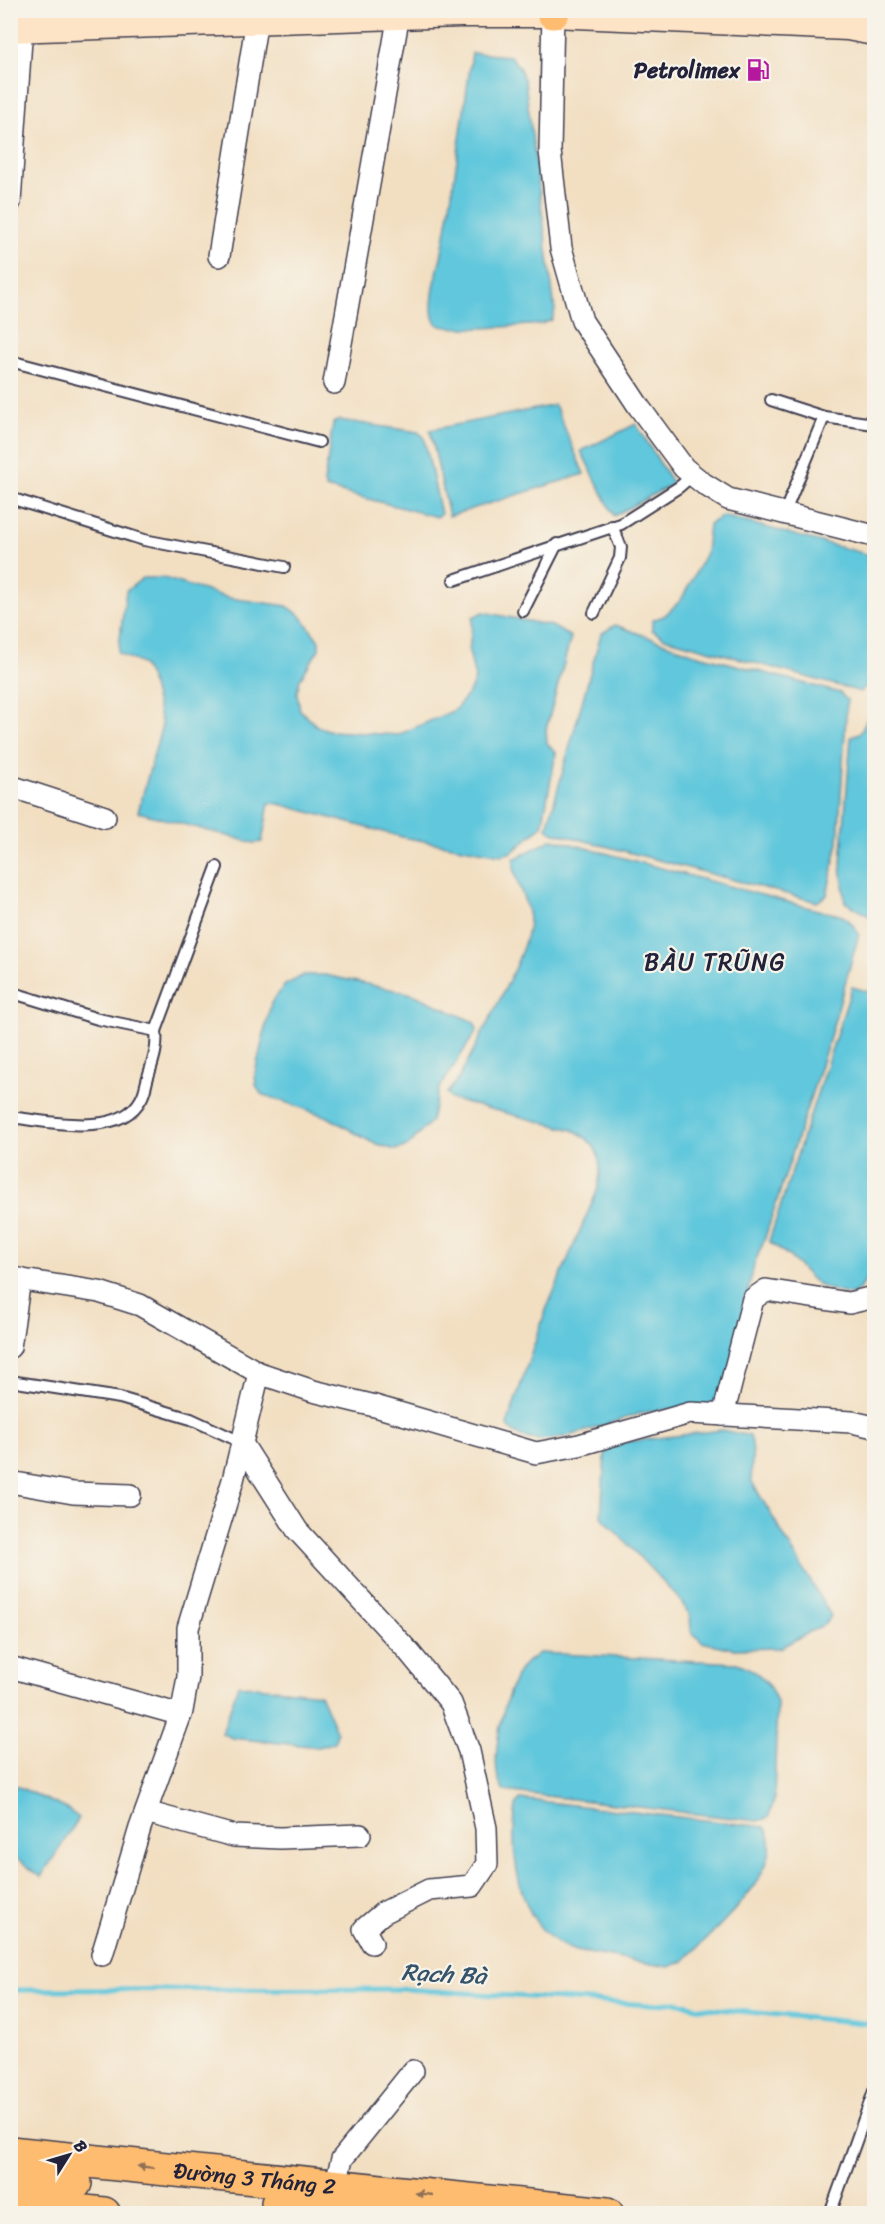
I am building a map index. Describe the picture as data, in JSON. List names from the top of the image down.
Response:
{
  "streets": {
    "main road": ["Đường 3 Tháng 2"]
  },
  "districts": ["BÀU TRŨNG"],
  "water": ["Rạch Bà"],
  "places": {
    "fuel station": ["Petrolimex"]
  },
  "north": "top right"
}
